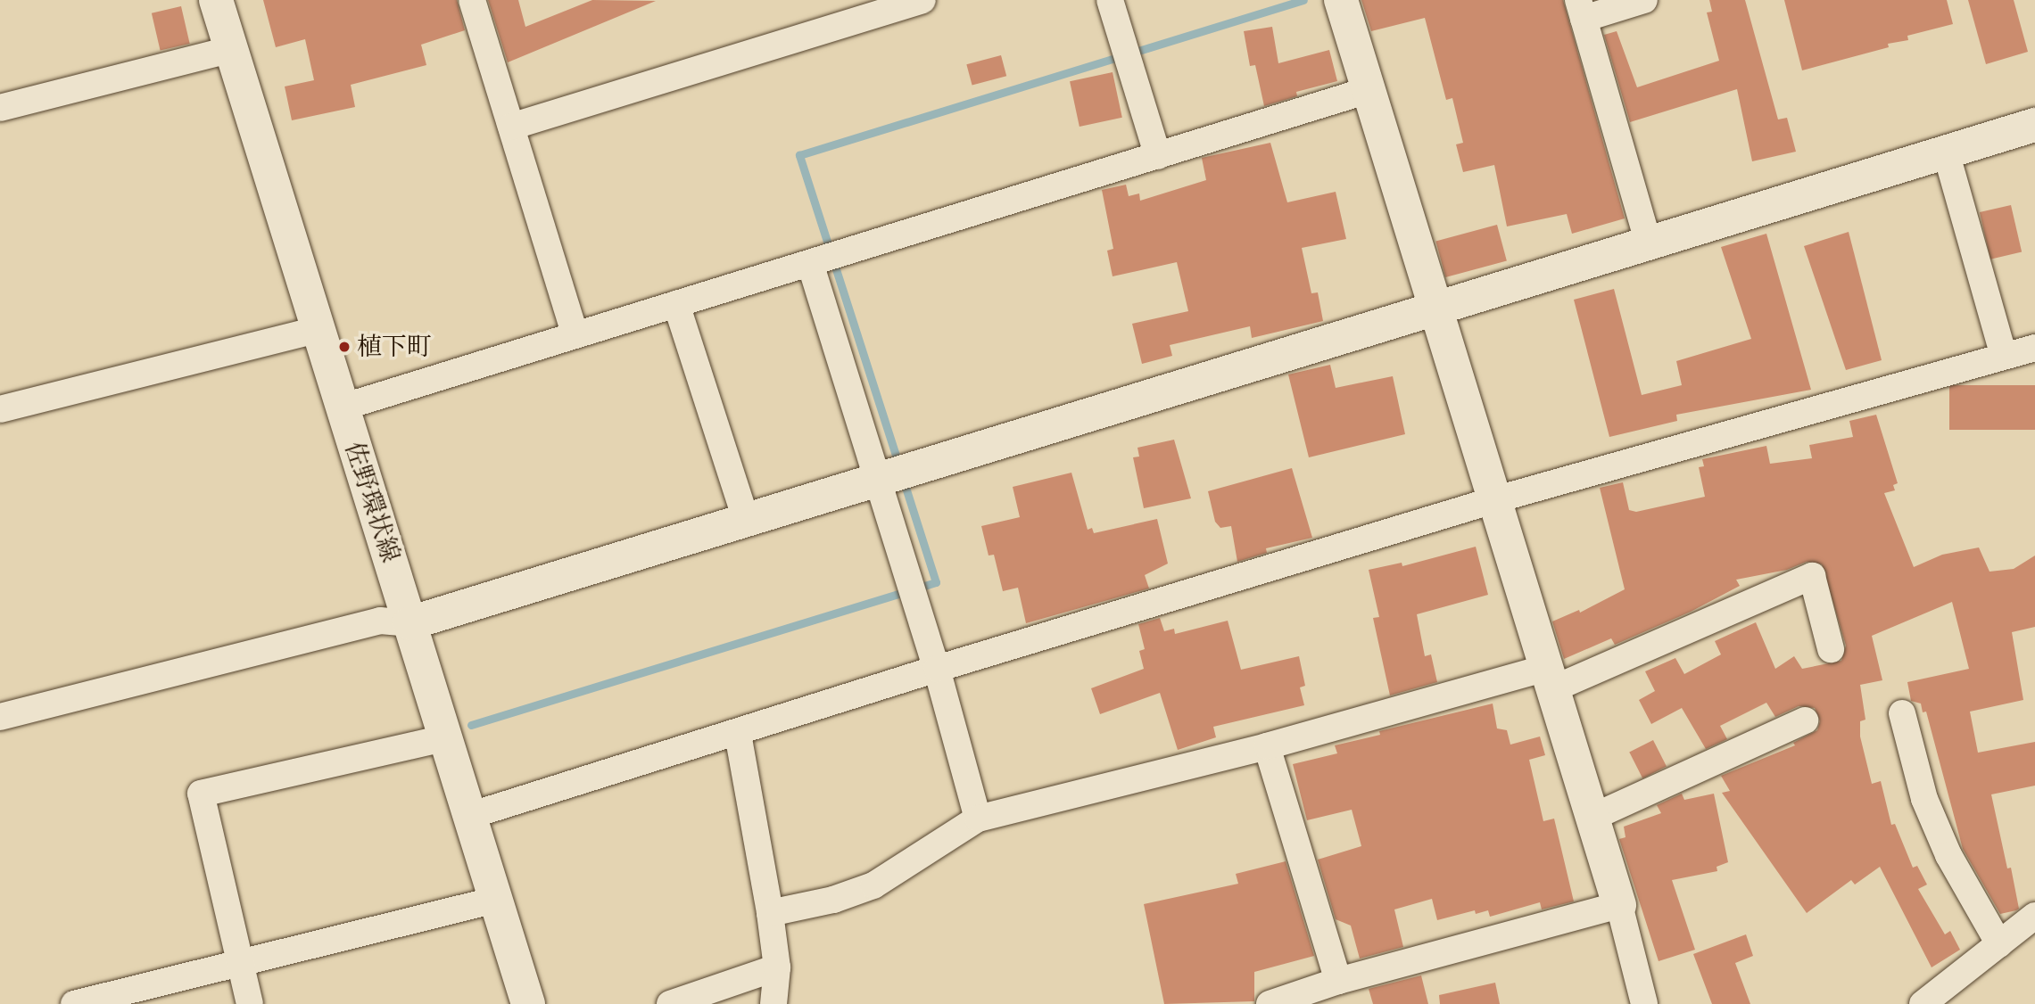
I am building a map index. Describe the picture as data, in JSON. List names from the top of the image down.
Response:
{
  "streets": {
    "street": ["佐野環状線"]
  },
  "places": ["植下町"]
}
